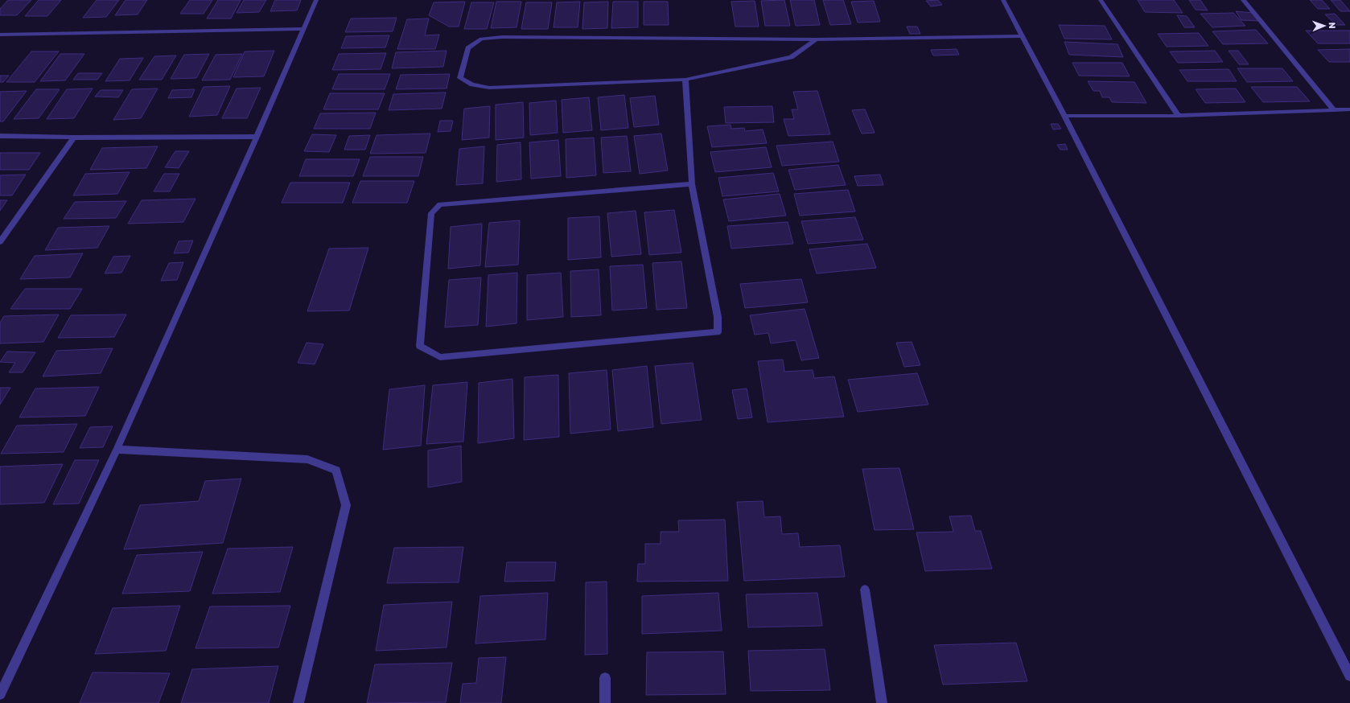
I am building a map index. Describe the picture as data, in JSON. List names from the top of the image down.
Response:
{
  "north": "right"
}
